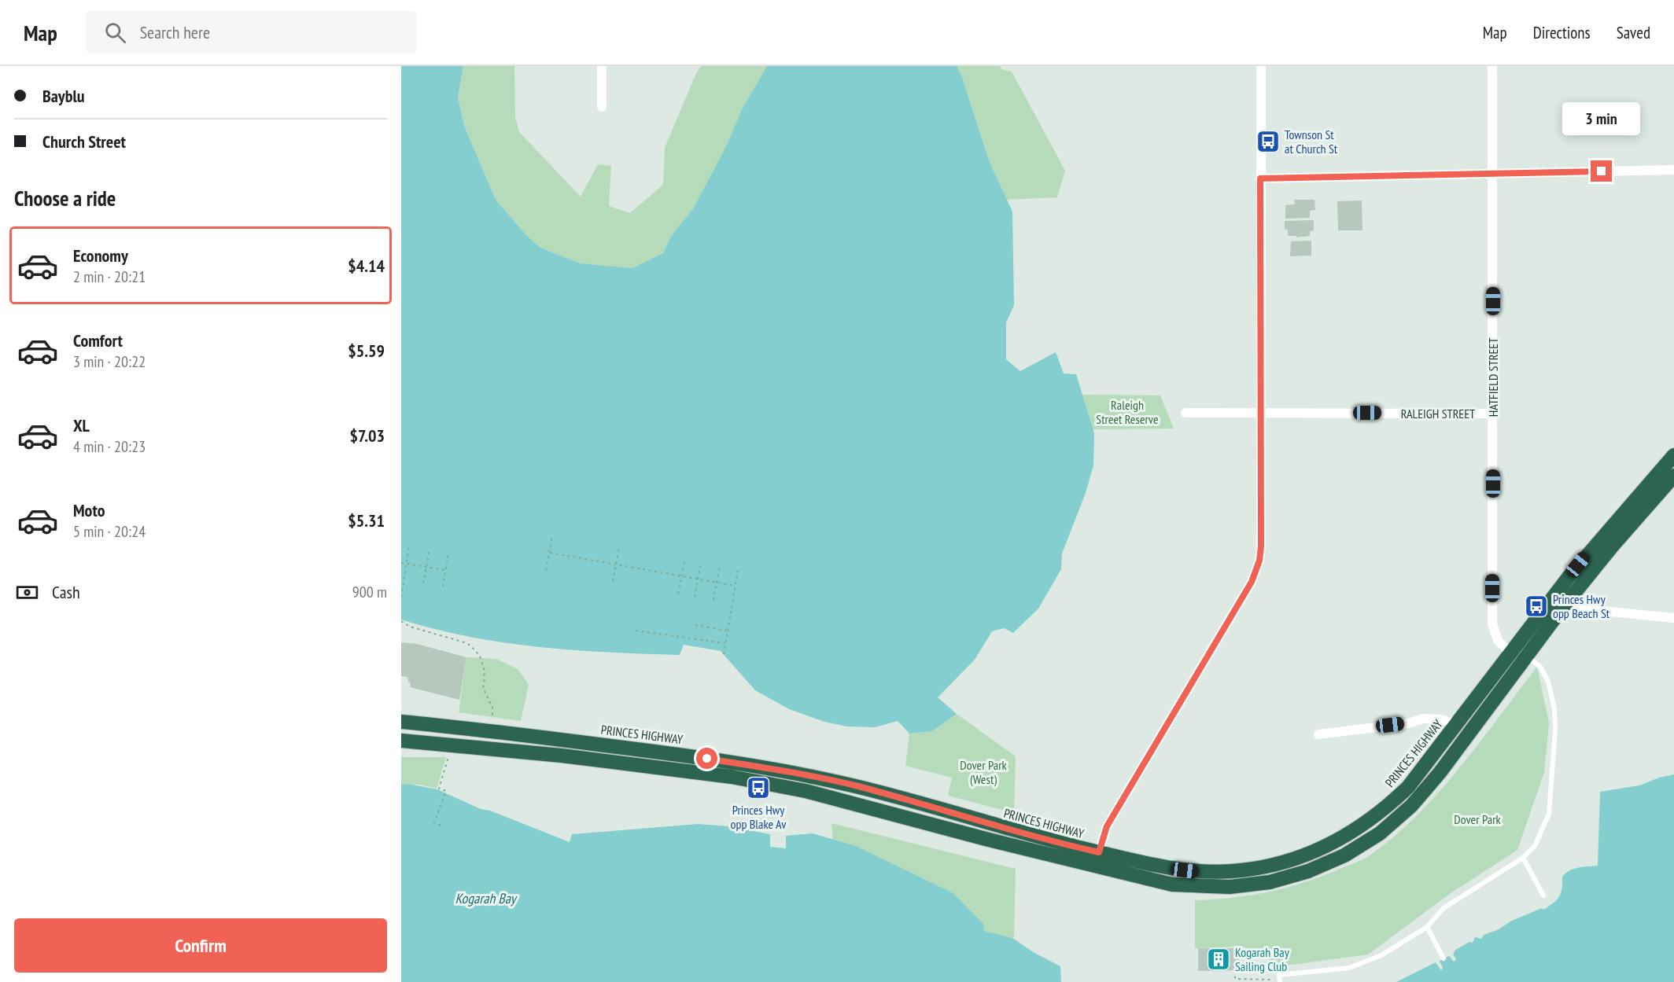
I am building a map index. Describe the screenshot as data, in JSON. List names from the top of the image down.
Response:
{
  "streets": {
    "highway": ["PRINCES HIGHWAY"],
    "street": ["HATFIELD STREET", "RALEIGH STREET"]
  },
  "crossings": [
    ["HATFIELD STREET", "RALEIGH STREET"],
    ["HATFIELD STREET", "PRINCES HIGHWAY"]
  ],
  "water": ["Kogarah Bay"],
  "parks": ["Raleigh Street Reserve", "Dover Park (West)", "Dover Park"],
  "places": {
    "bus stop": ["Townson St at Church St", "Princes Hwy opp Beach St", "Princes Hwy opp Blake Av"],
    "building": ["Kogarah Bay Sailing Club"]
  },
  "page": {
    "header": "Map",
    "search": "Search here",
    "nav": ["Map", "Directions", "Saved"],
    "banner": ["Bayblu", "Church Street"],
    "bubble": "3 min",
    "heading": "Choose a ride",
    "list": [
      {
        "name": "Economy",
        "note": "2 min · 20:21",
        "value": "$4.14"
      },
      {
        "name": "Comfort",
        "note": "3 min · 20:22",
        "value": "$5.59"
      },
      {
        "name": "XL",
        "note": "4 min · 20:23",
        "value": "$7.03"
      },
      {
        "name": "Moto",
        "note": "5 min · 20:24",
        "value": "$5.31"
      }
    ],
    "pay": ["Cash", "900 m"],
    "buttons": "Confirm"
  }
}
